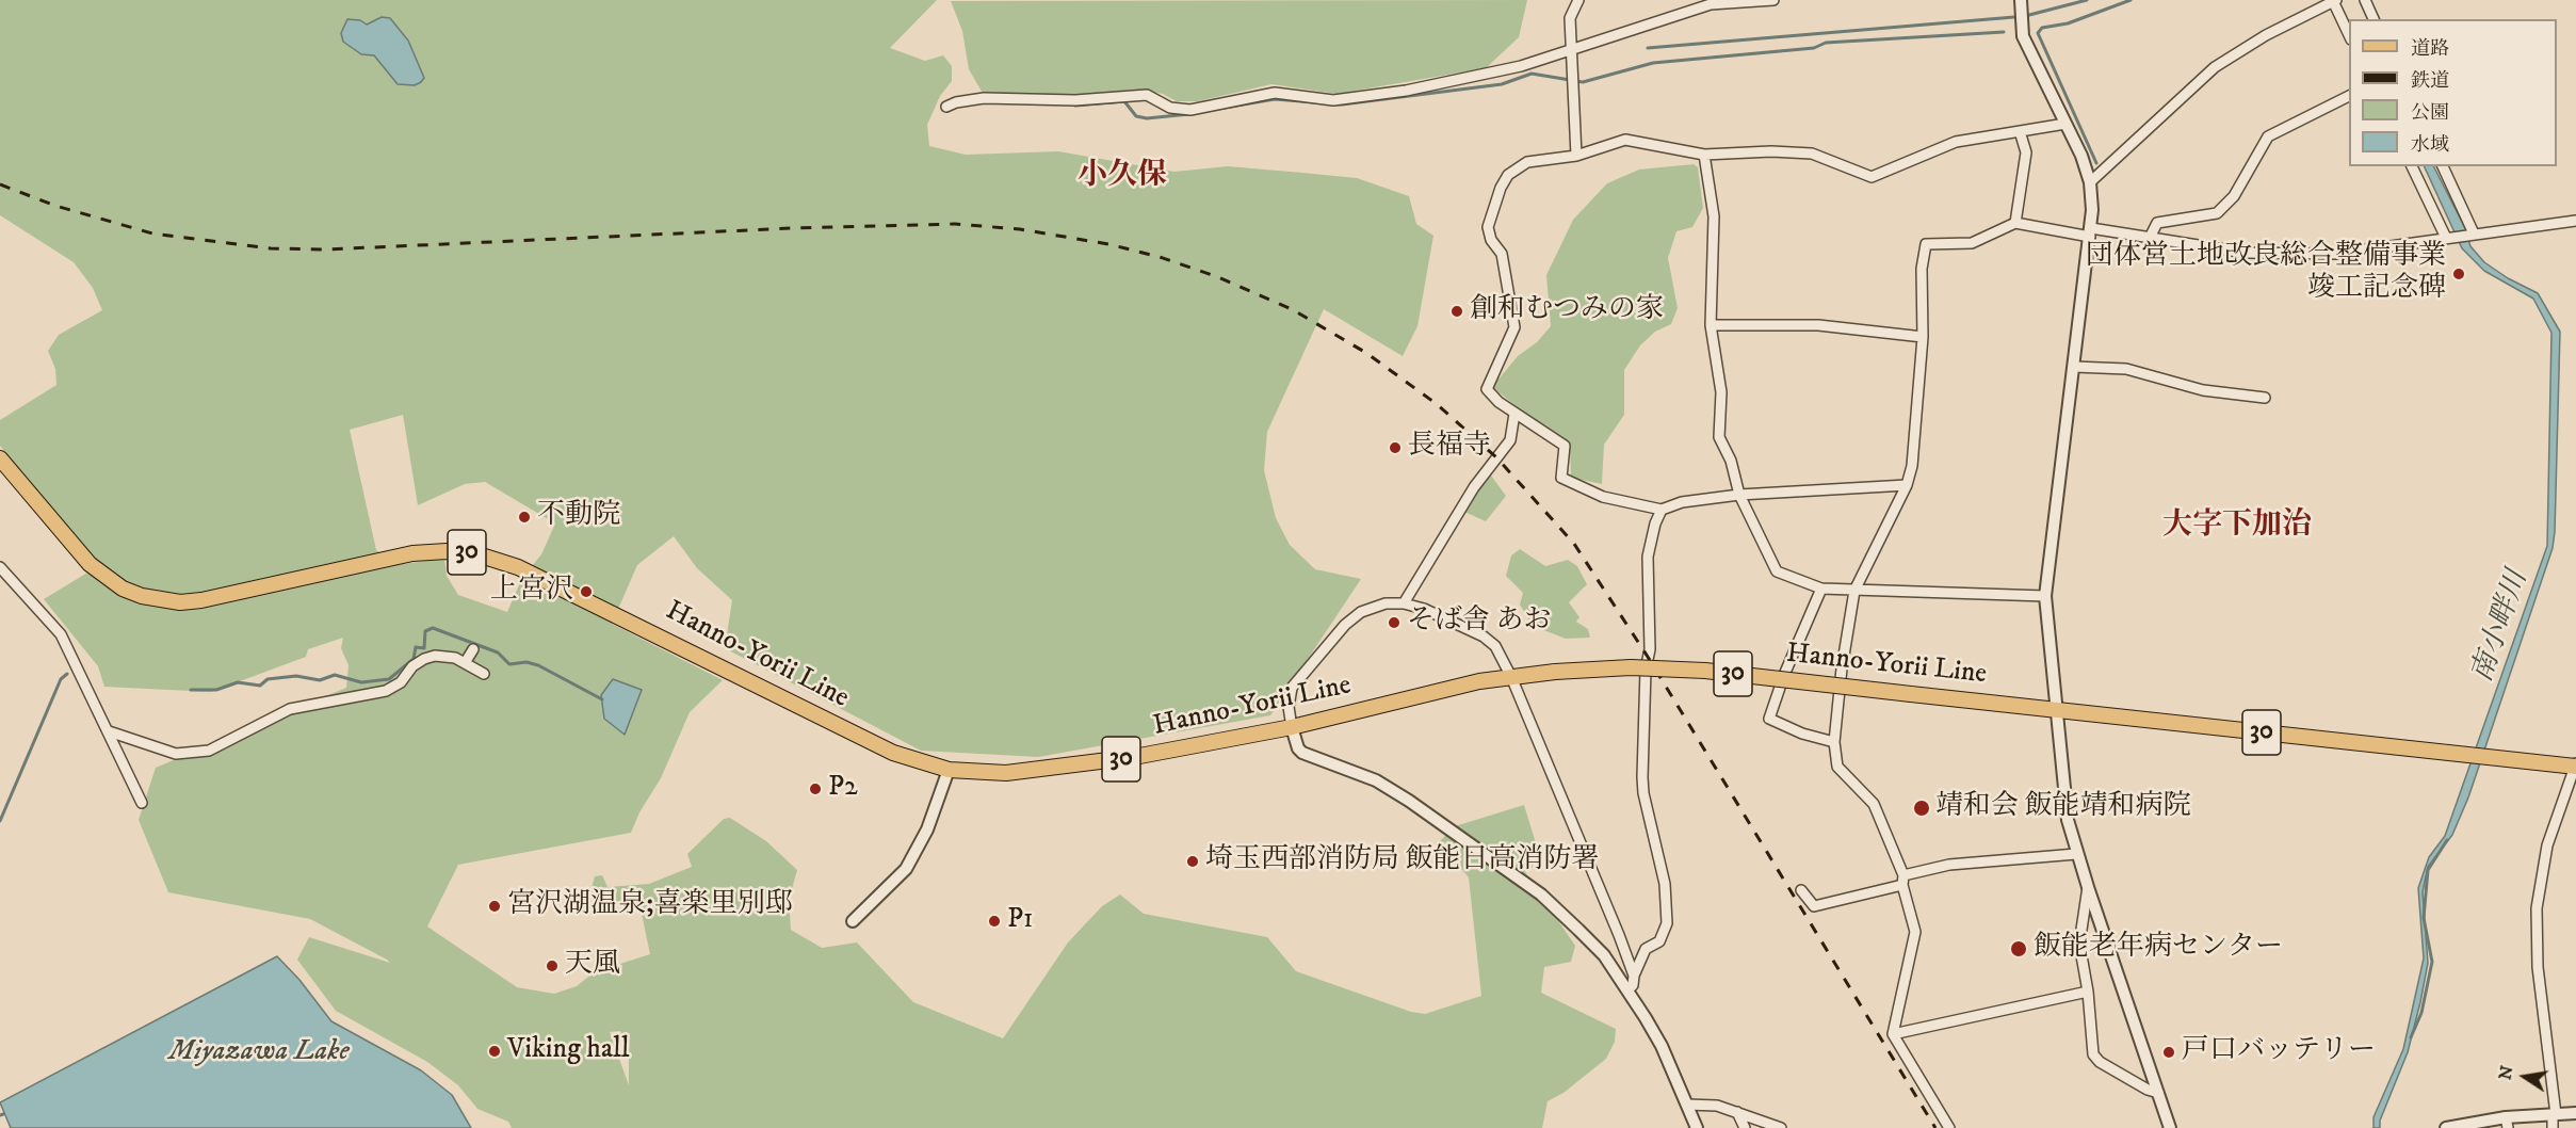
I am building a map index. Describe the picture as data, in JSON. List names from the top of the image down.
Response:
{
  "streets": {
    "main road": ["30", "Hanno-Yorii Line"]
  },
  "districts": ["小久保", "大字下加治"],
  "water": ["南小畔川", "Miyazawa Lake"],
  "places": [
    "団体営土地改良総合整備事業 竣工記念碑",
    "創和むつみの家",
    "長福寺",
    "不動院",
    "上宮沢",
    "そば舎 あお",
    "P2",
    "靖和会 飯能靖和病院",
    "埼玉西部消防局 飯能日高消防署",
    "宮沢湖温泉;喜楽里別邸",
    "P1",
    "飯能老年病センター",
    "天風",
    "Viking hall",
    "戸口バッテリー"
  ],
  "legend": [
    "道路",
    "鉄道",
    "公園",
    "水域"
  ],
  "north": "left"
}
